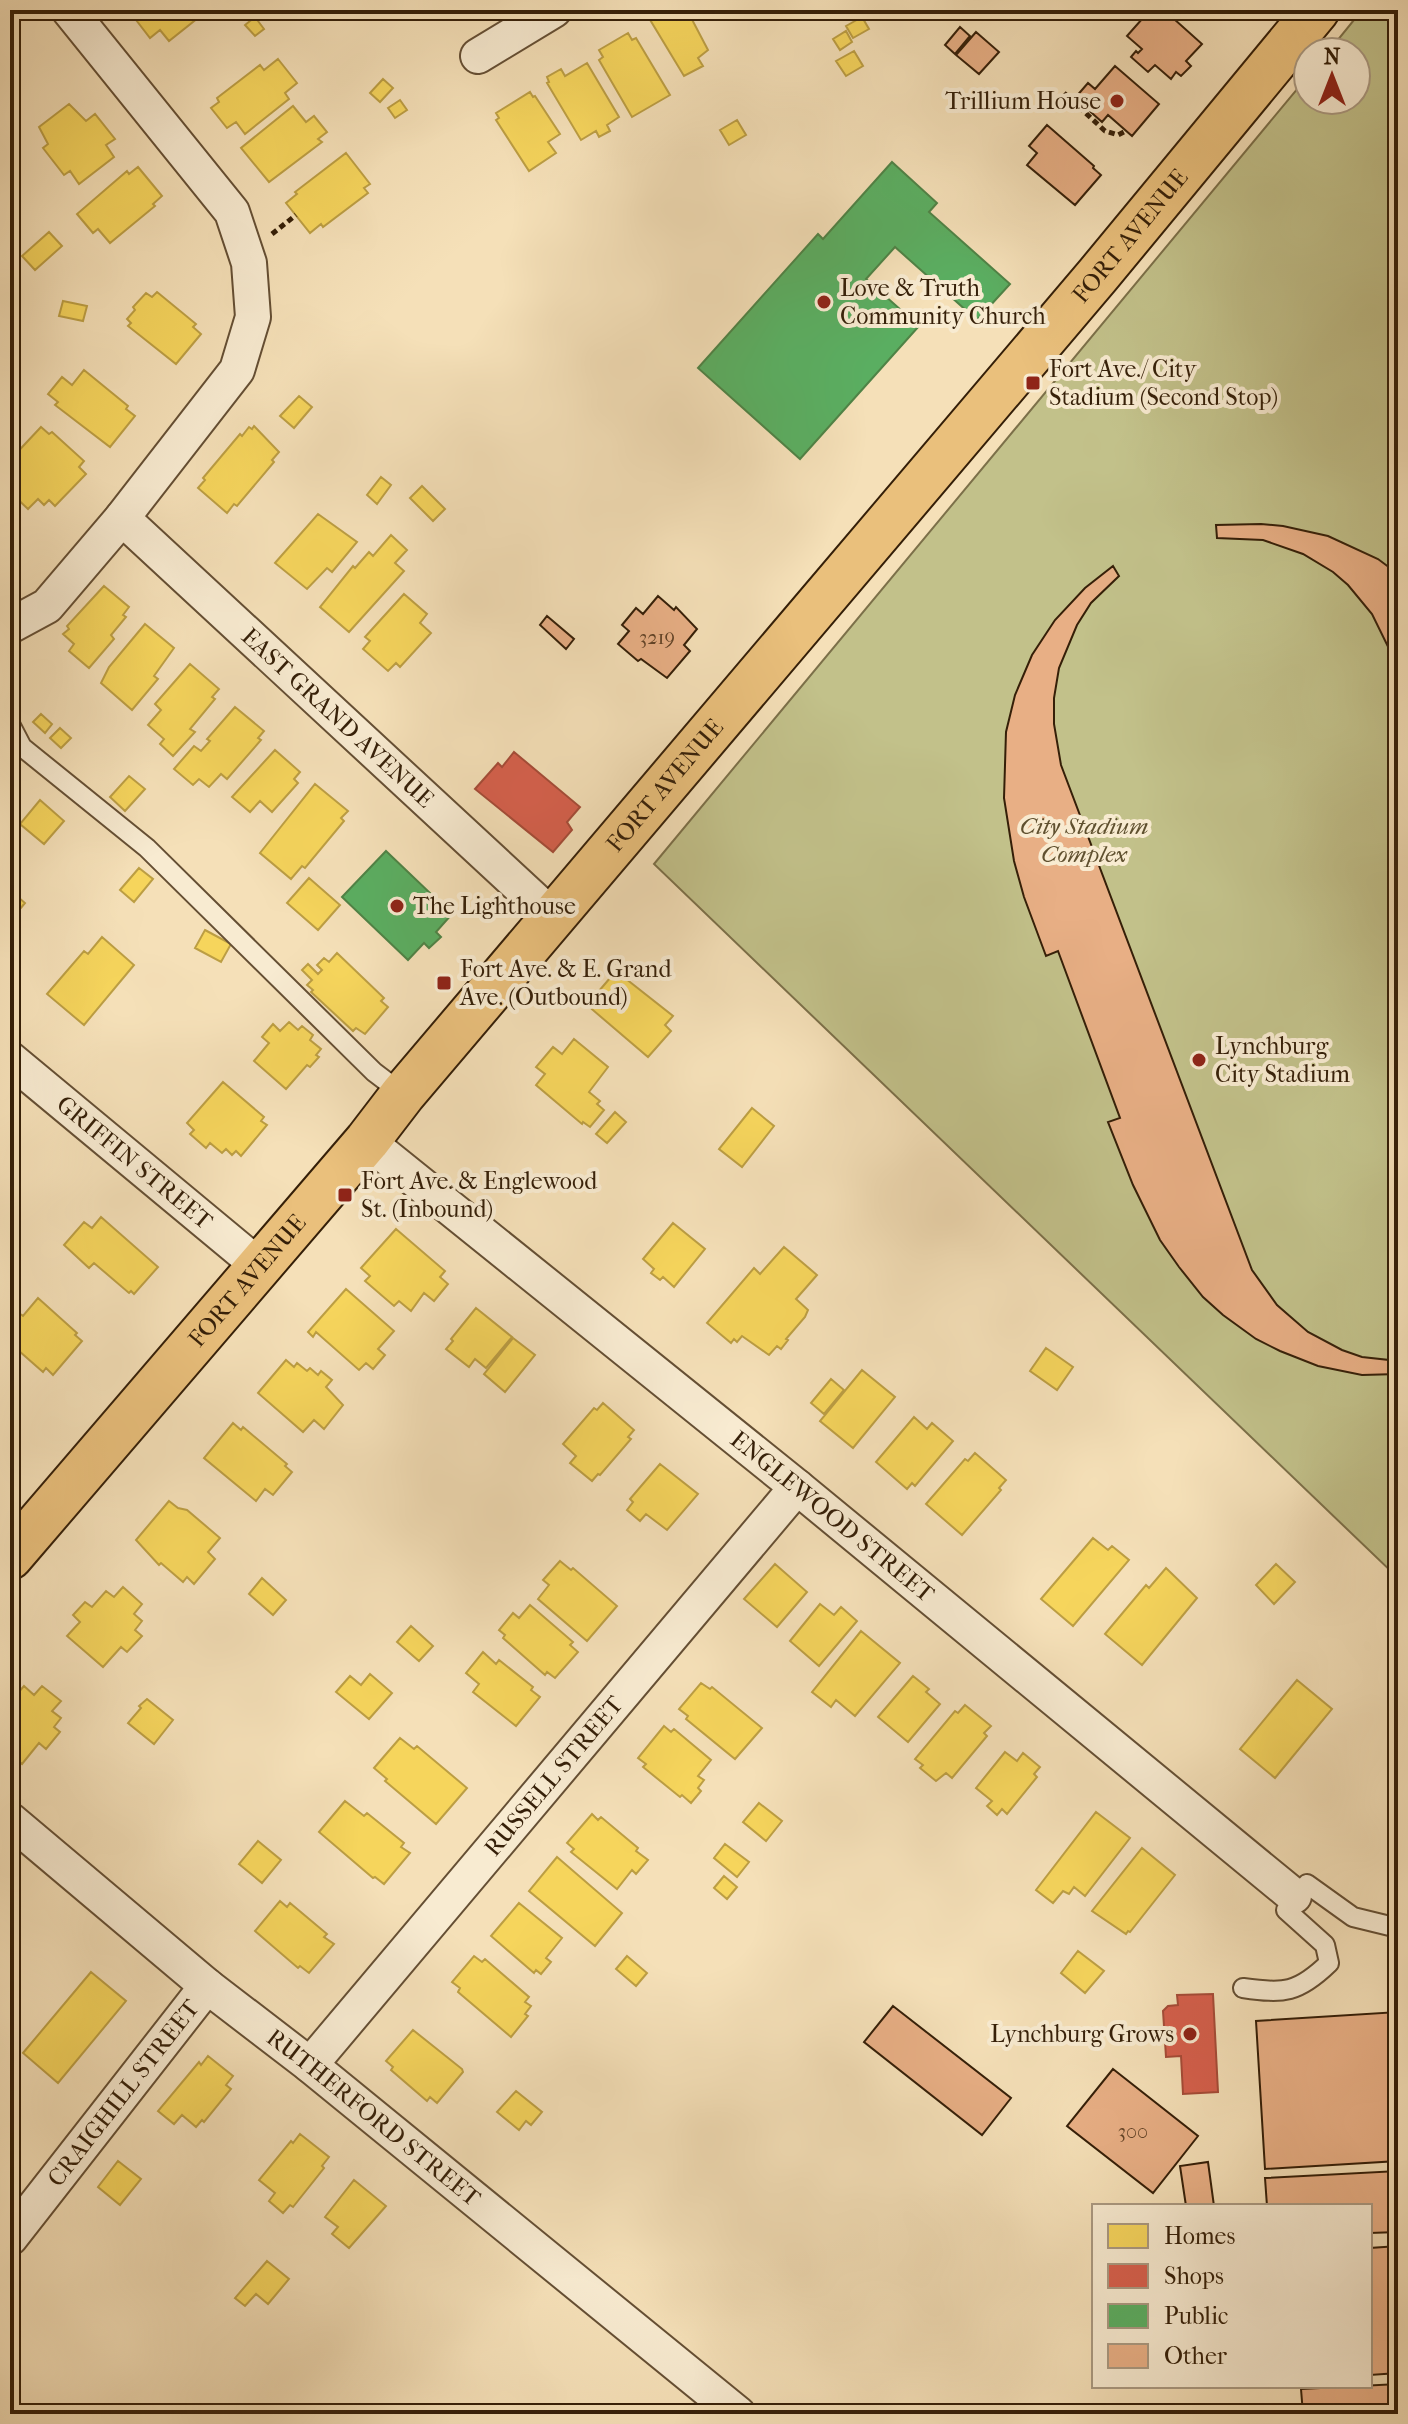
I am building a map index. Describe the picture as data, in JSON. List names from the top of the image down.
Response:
{
  "streets": {
    "main road": ["FORT AVENUE"],
    "street": [
      "EAST GRAND AVENUE",
      "GRIFFIN STREET",
      "ENGLEWOOD STREET",
      "RUSSELL STREET",
      "CRAIGHILL STREET",
      "RUTHERFORD STREET"
    ]
  },
  "crossings": [
    ["FORT AVENUE", "EAST GRAND AVENUE"],
    ["FORT AVENUE", "GRIFFIN STREET"],
    ["FORT AVENUE", "ENGLEWOOD STREET"],
    ["ENGLEWOOD STREET", "RUSSELL STREET"],
    ["RUSSELL STREET", "RUTHERFORD STREET"],
    ["CRAIGHILL STREET", "RUTHERFORD STREET"]
  ],
  "parks": ["City Stadium Complex"],
  "places": {
    "other": [
      "Trillium House",
      "Love & Truth Community Church",
      "The Lighthouse",
      "Lynchburg City Stadium",
      "Lynchburg Grows"
    ],
    "transit": ["Fort Ave./ City Stadium (Second Stop)", "Fort Ave. & E. Grand Ave. (Outbound)", "Fort Ave. & Englewood St. (Inbound)"]
  },
  "house_numbers": ["3219", "300"],
  "legend": [
    "Homes",
    "Shops",
    "Public",
    "Other"
  ],
  "north": "top"
}
